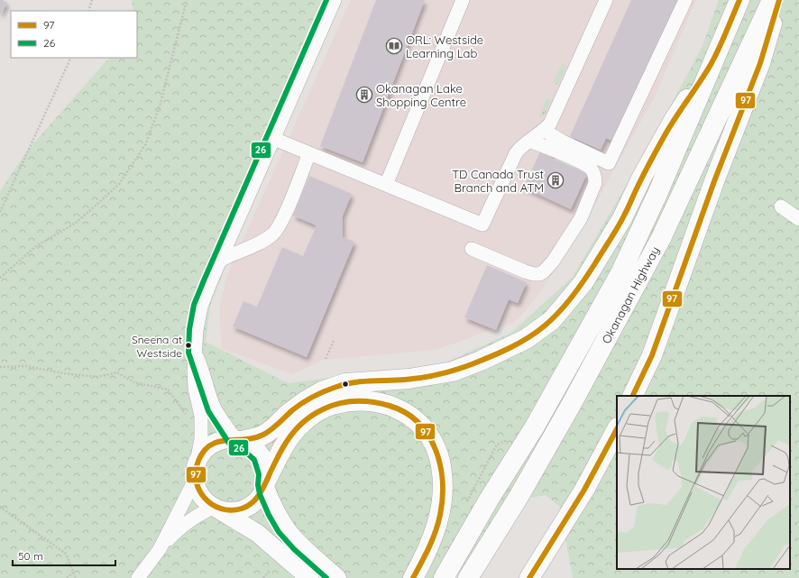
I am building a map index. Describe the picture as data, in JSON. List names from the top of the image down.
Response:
{
  "streets": {
    "highway": ["Okanagan Highway"]
  },
  "places": {
    "library": ["ORL: Westside Learning Lab"],
    "building": ["Okanagan Lake Shopping Centre", "TD Canada Trust Branch and ATM"],
    "other": ["Sneena at Westside"]
  },
  "lines": ["transit line 97", "transit line 26"],
  "legend": ["97", "26"],
  "scale_bar": "50 m"
}
